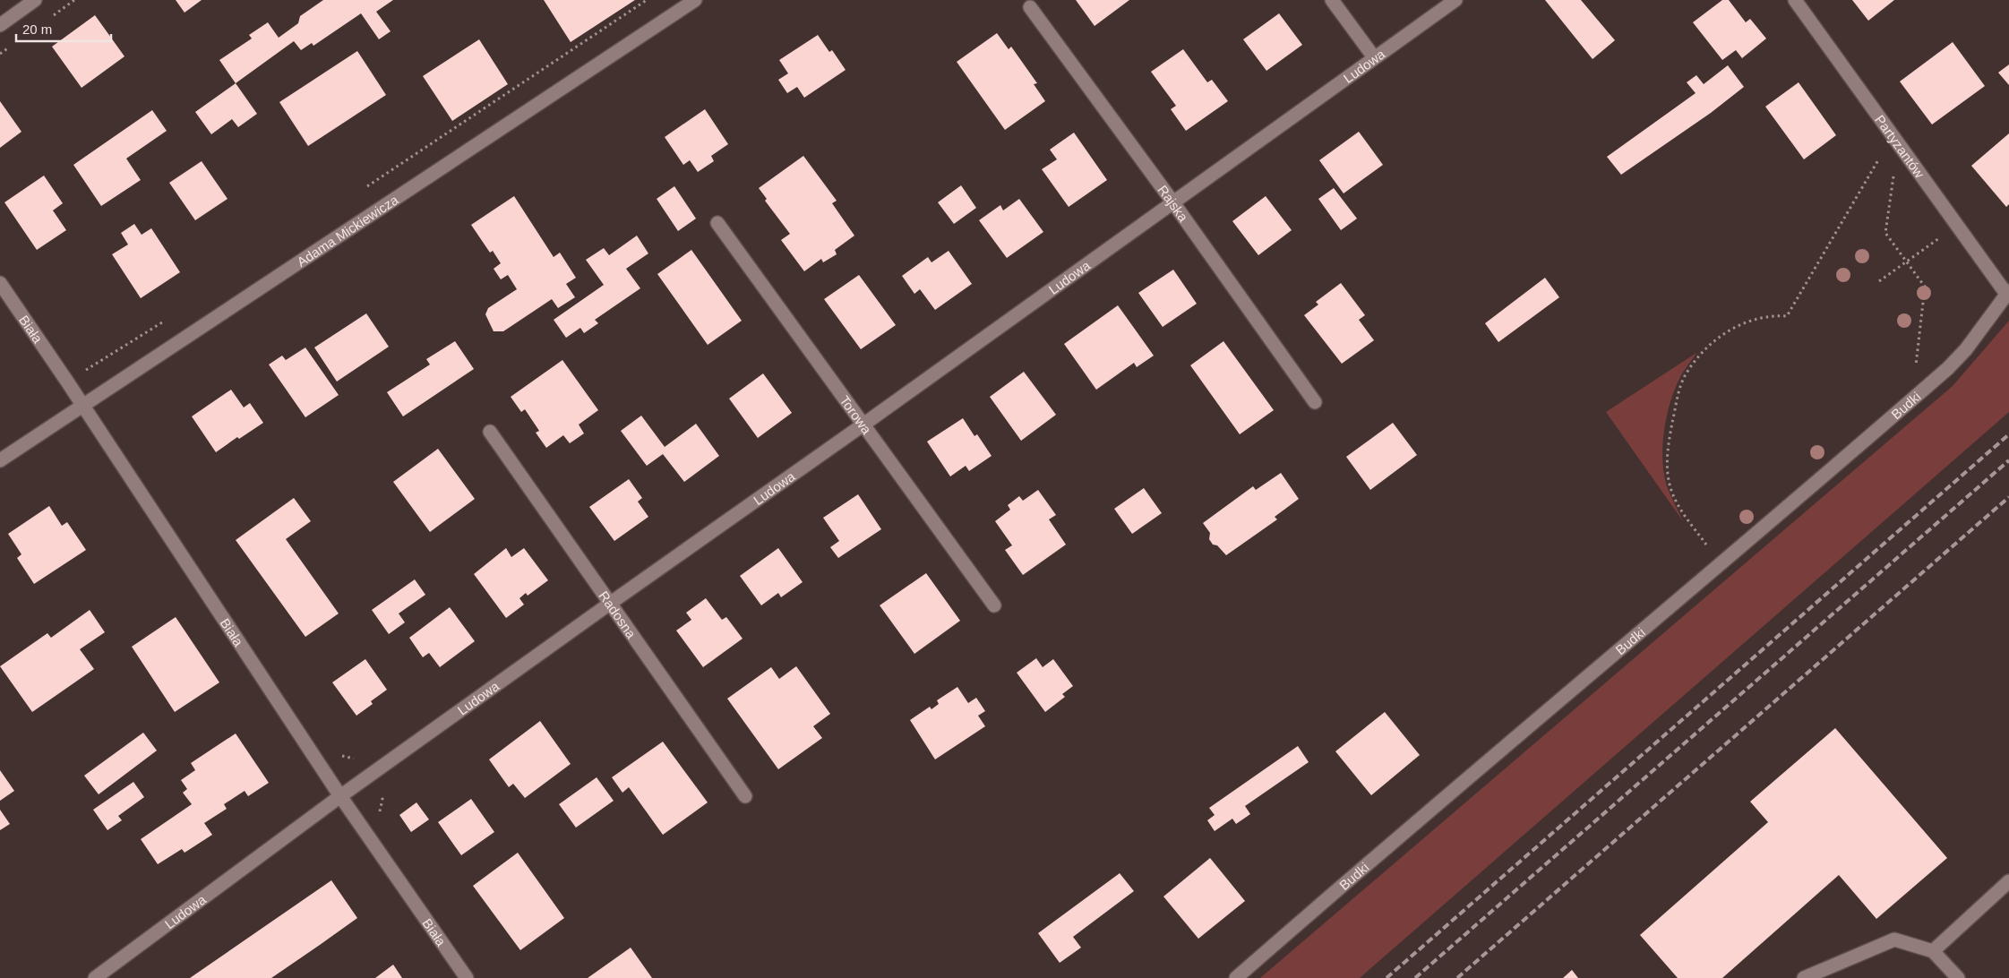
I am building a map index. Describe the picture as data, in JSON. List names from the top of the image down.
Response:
{
  "streets": {
    "street": [
      "Ludowa",
      "Partyzantów",
      "Rajska",
      "Adama Mickiewicza",
      "Biała",
      "Budki",
      "Torowa",
      "Radosna"
    ]
  },
  "crossings": [
    ["Ludowa", "Rajska"],
    ["Ludowa", "Biała"],
    ["Ludowa", "Torowa"],
    ["Ludowa", "Radosna"],
    ["Partyzantów", "Budki"],
    ["Adama Mickiewicza", "Biała"]
  ],
  "scale_bar": "20 m"
}
